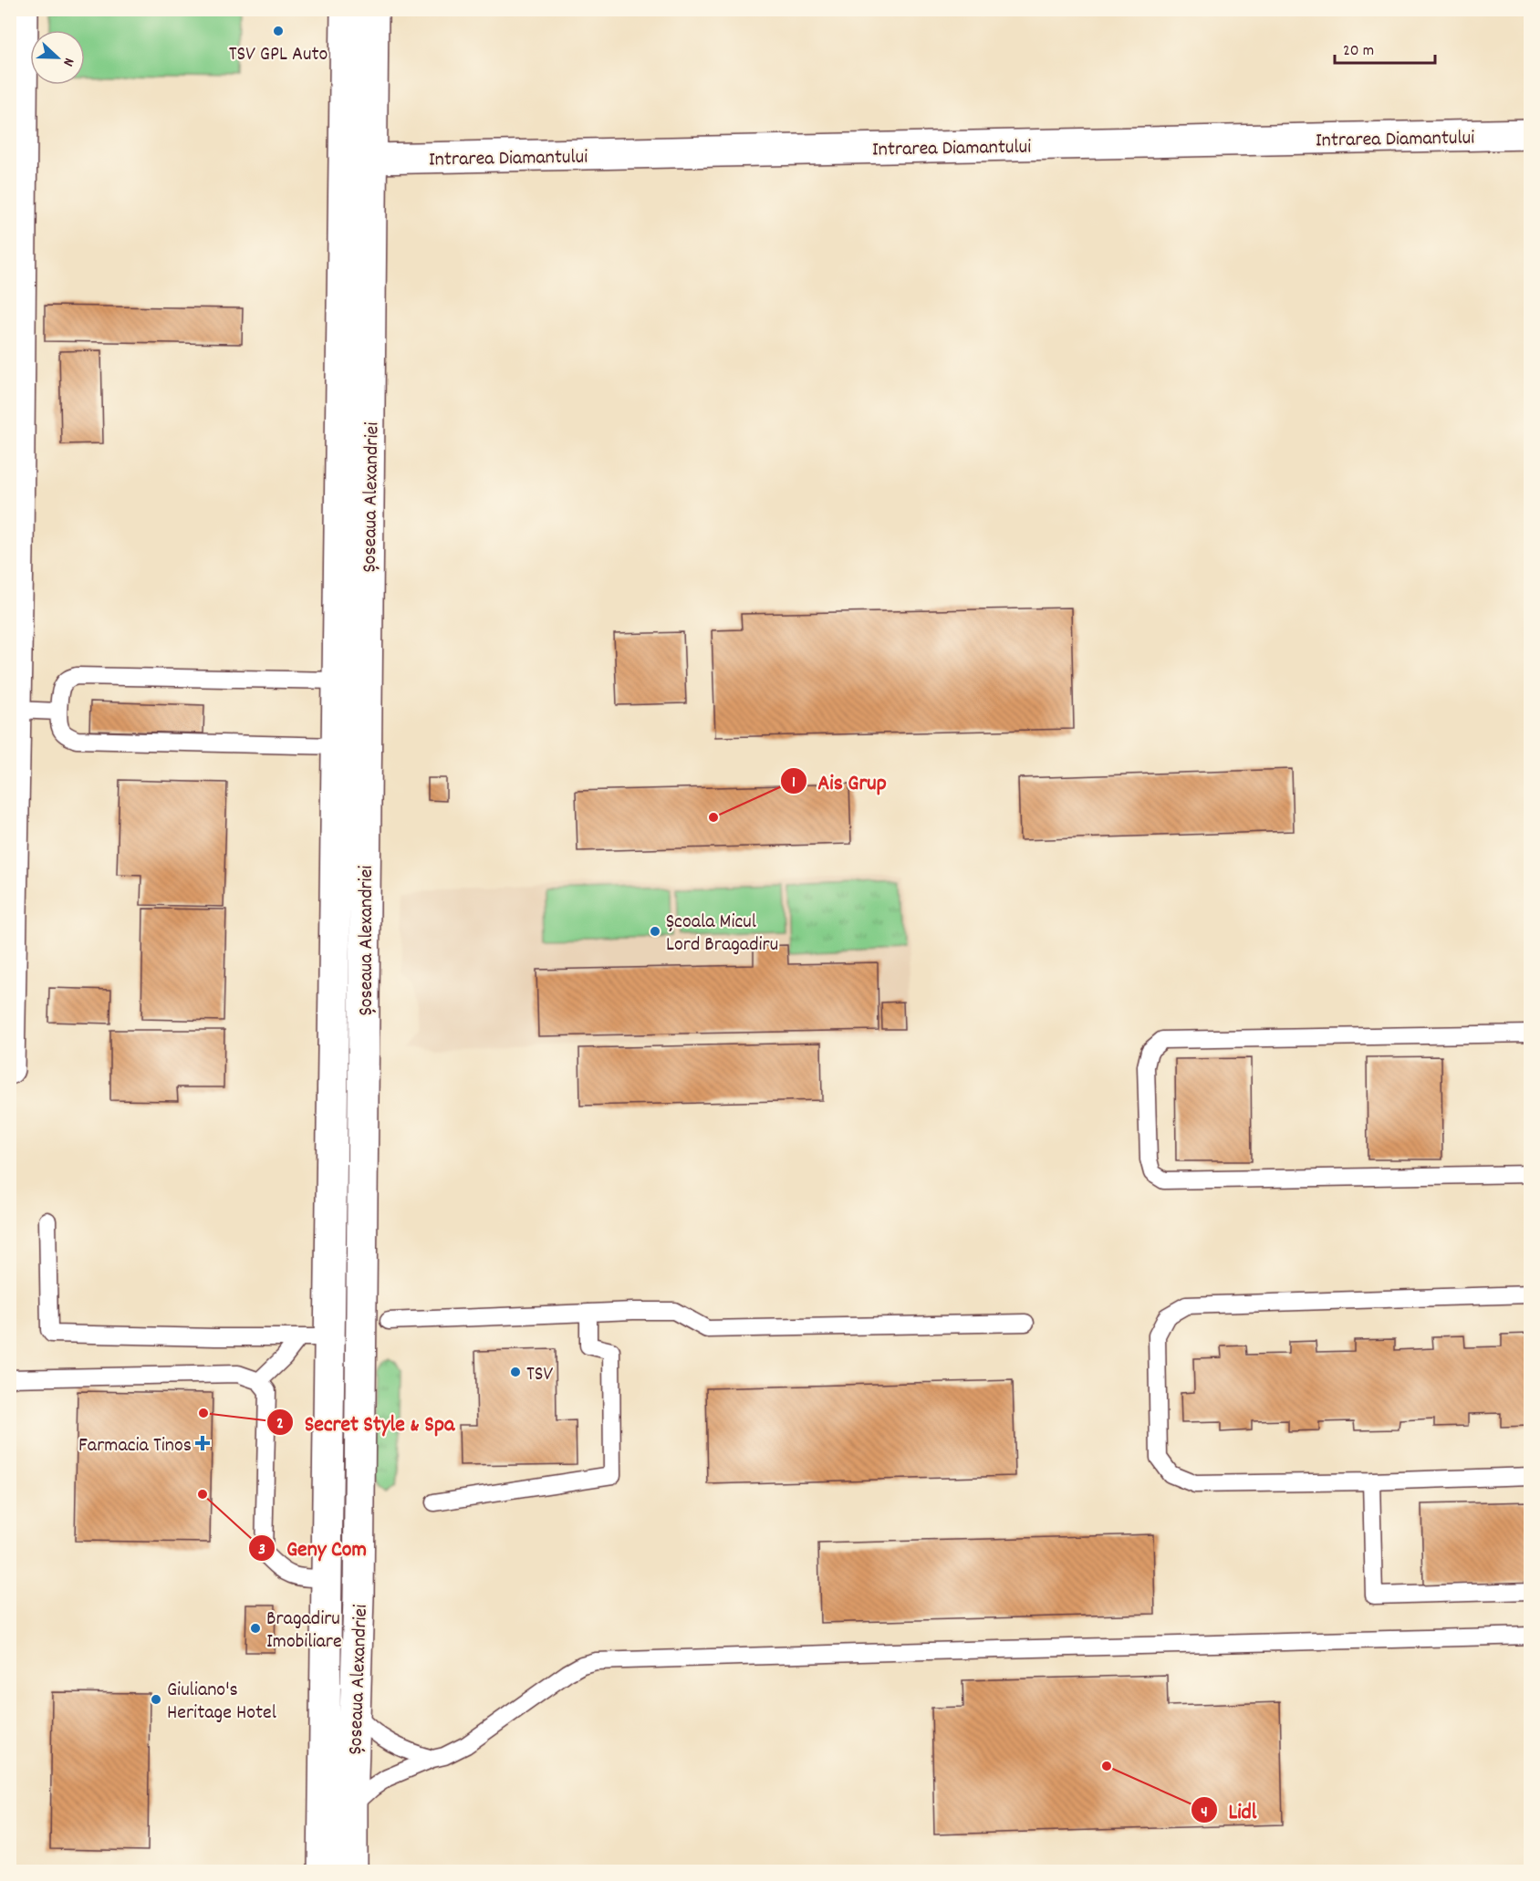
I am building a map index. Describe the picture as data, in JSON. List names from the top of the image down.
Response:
{
  "streets": {
    "main road": ["Intrarea Diamantului", "Șoseaua Alexandriei"]
  },
  "crossings": [
    ["Intrarea Diamantului", "Șoseaua Alexandriei"]
  ],
  "places": {
    "other": [
      "TSV GPL Auto",
      "Ais Grup",
      "Școala Micul Lord Bragadiru",
      "TSV",
      "Secret Style & Spa",
      "Geny Com",
      "Bragadiru Imobiliare",
      "Giuliano's Heritage Hotel",
      "Lidl"
    ],
    "health": ["Farmacia Tinos"]
  },
  "scale_bar": "20 m",
  "north": "right"
}
